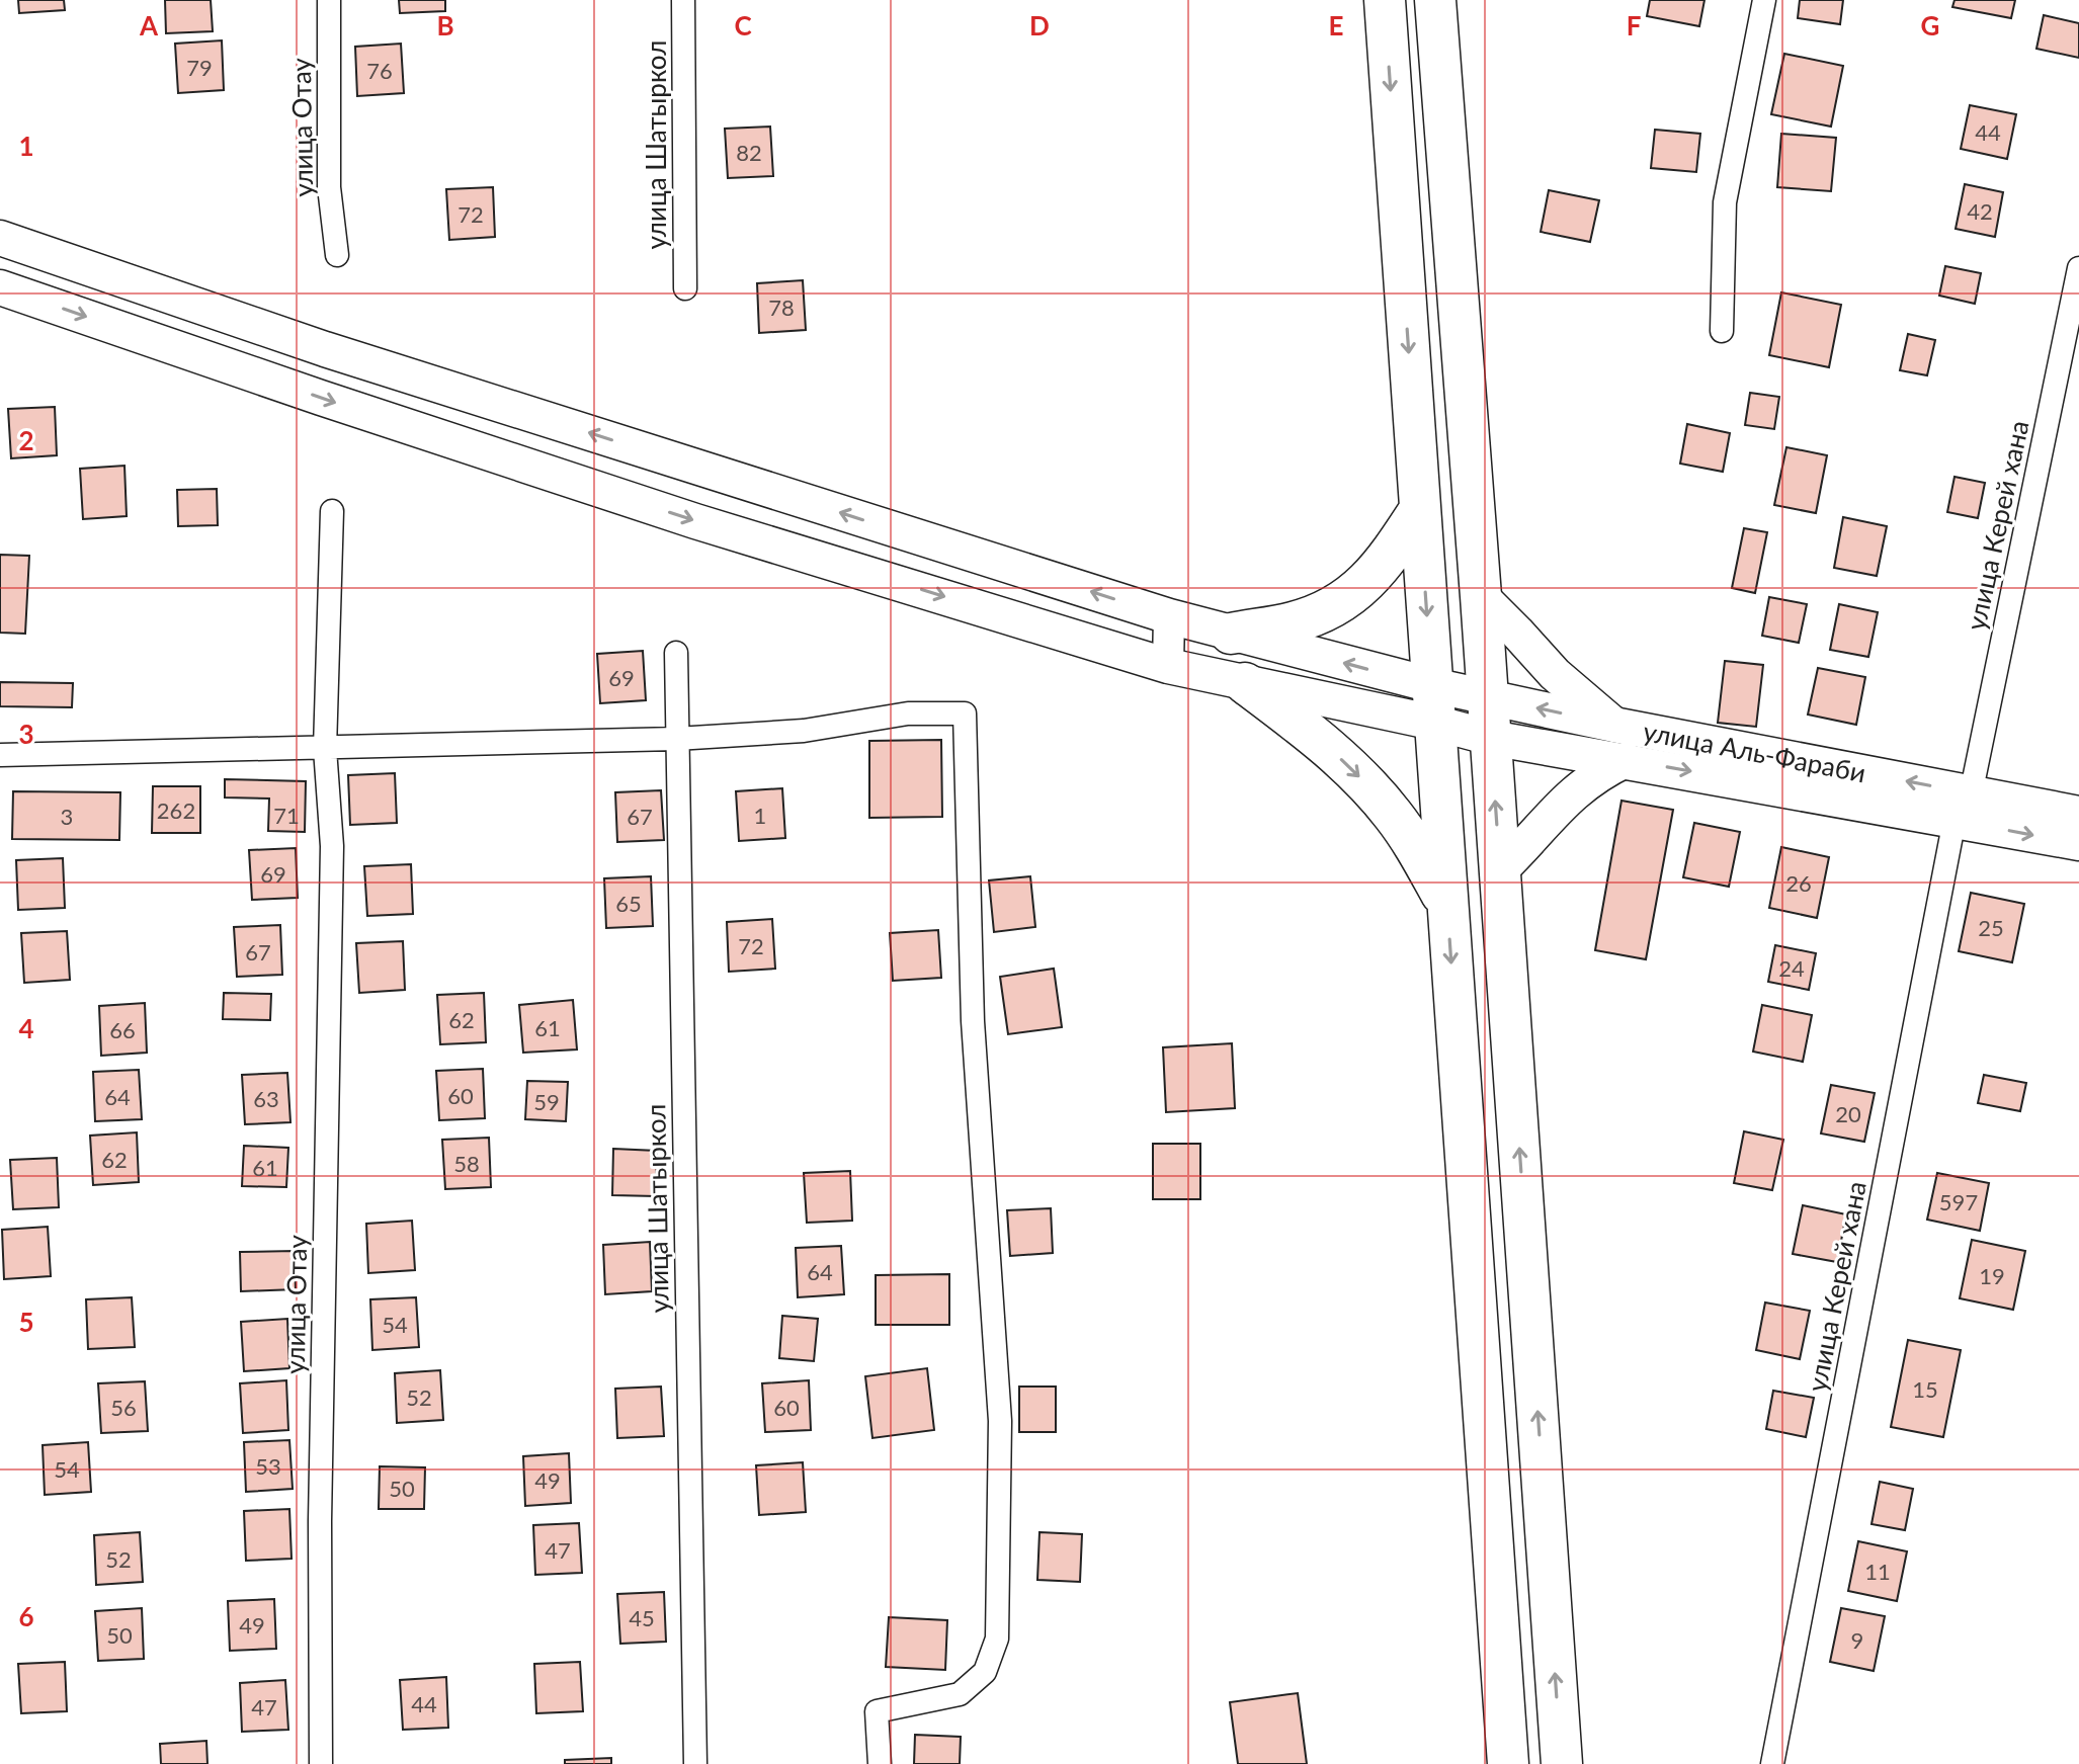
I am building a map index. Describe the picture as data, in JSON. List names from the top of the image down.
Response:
{
  "streets": {
    "main road": ["улица Аль-Фараби"],
    "street": ["улица Отау", "улица Шатыркол", "улица Керей хана"]
  },
  "crossings": [
    ["улица Керей хана", "улица Аль-Фараби"]
  ],
  "house_numbers": [
    "79",
    "76",
    "44",
    "82",
    "42",
    "72",
    "78",
    "69",
    "262",
    "71",
    "1",
    "3",
    "67",
    "69",
    "26",
    "65",
    "25",
    "72",
    "67",
    "24",
    "62",
    "61",
    "66",
    "60",
    "64",
    "63",
    "59",
    "20",
    "62",
    "58",
    "61",
    "597",
    "64",
    "19",
    "54",
    "15",
    "52",
    "56",
    "60",
    "53",
    "54",
    "49",
    "50",
    "47",
    "52",
    "11",
    "45",
    "49",
    "50",
    "9",
    "44",
    "47"
  ],
  "grid": {
    "columns": [
      "A",
      "B",
      "C",
      "D",
      "E",
      "F",
      "G"
    ],
    "rows": [
      "1",
      "2",
      "3",
      "4",
      "5",
      "6"
    ]
  }
}
